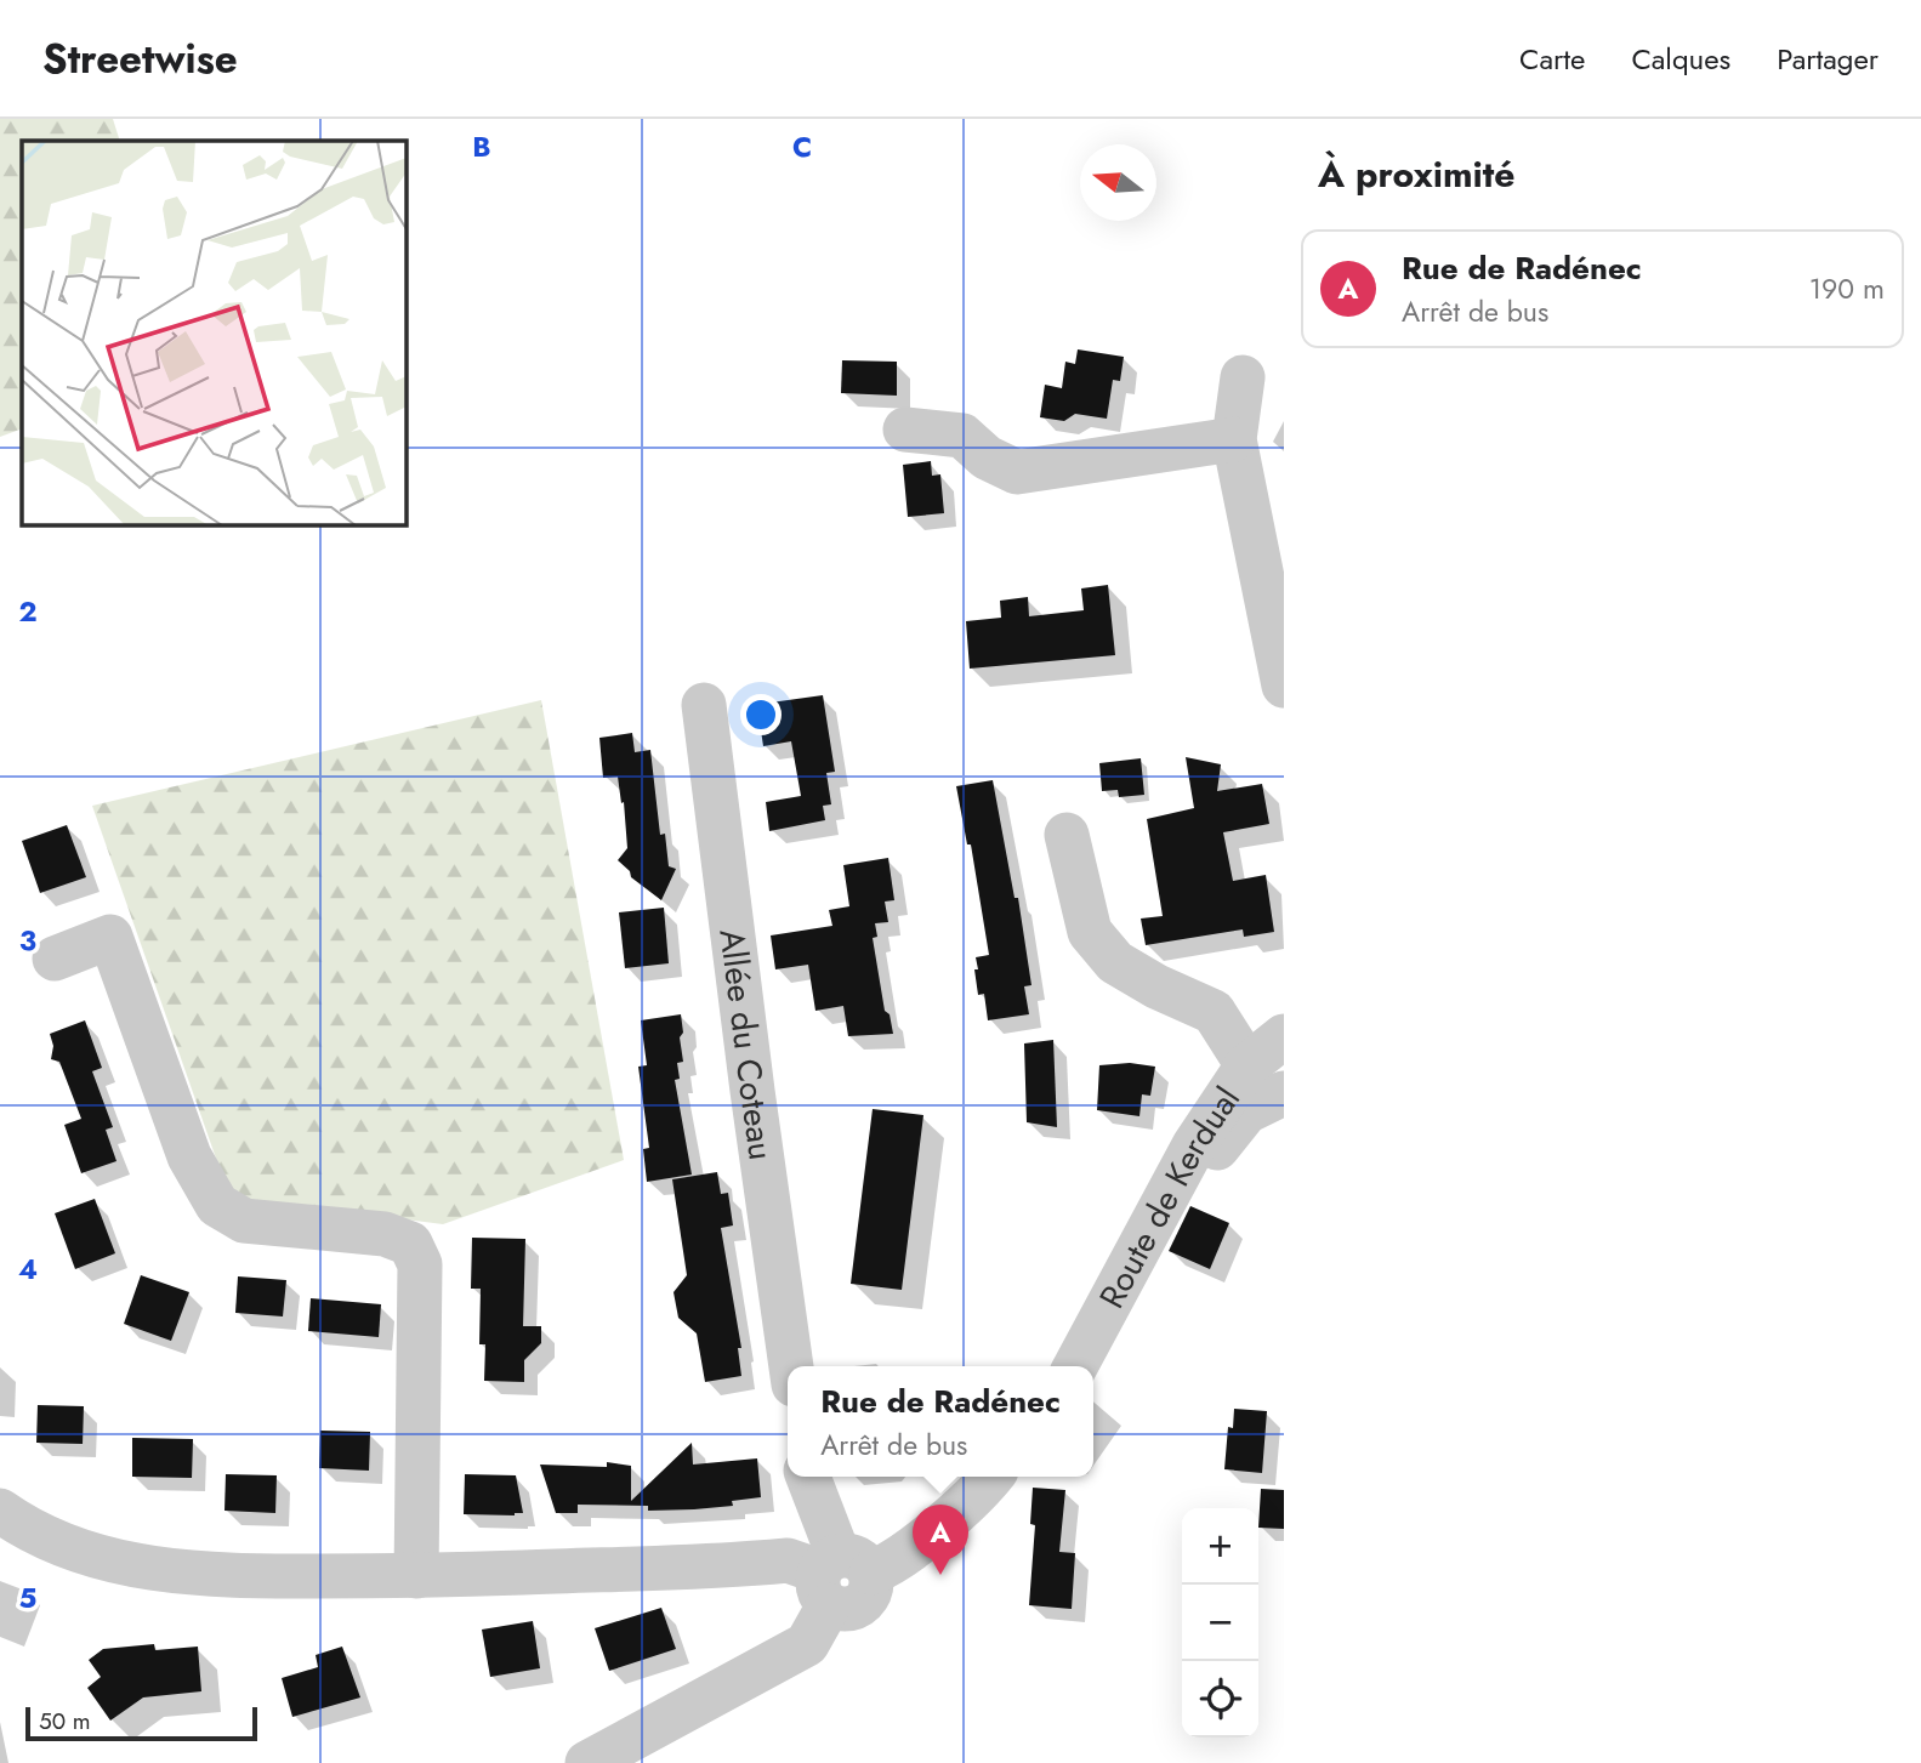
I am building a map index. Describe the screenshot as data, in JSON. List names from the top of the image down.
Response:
{
  "streets": {
    "street": ["Allée du Coteau", "Route de Kerdual"]
  },
  "scale_bar": "50 m",
  "north": "left",
  "page": {
    "header": "Streetwise",
    "nav": ["Carte", "Calques", "Partager"],
    "heading": "À proximité",
    "list": [
      {
        "mark": "A",
        "name": "Rue de Radénec",
        "note": "Arrêt de bus",
        "value": "190 m"
      }
    ],
    "popup": ["Rue de Radénec", "Arrêt de bus"],
    "pins": "A",
    "map_buttons": ["+", "−"],
    "scale": "50 m"
  },
  "grid": {
    "columns": ["B", "C"],
    "rows": [
      "2",
      "3",
      "4",
      "5"
    ]
  }
}
